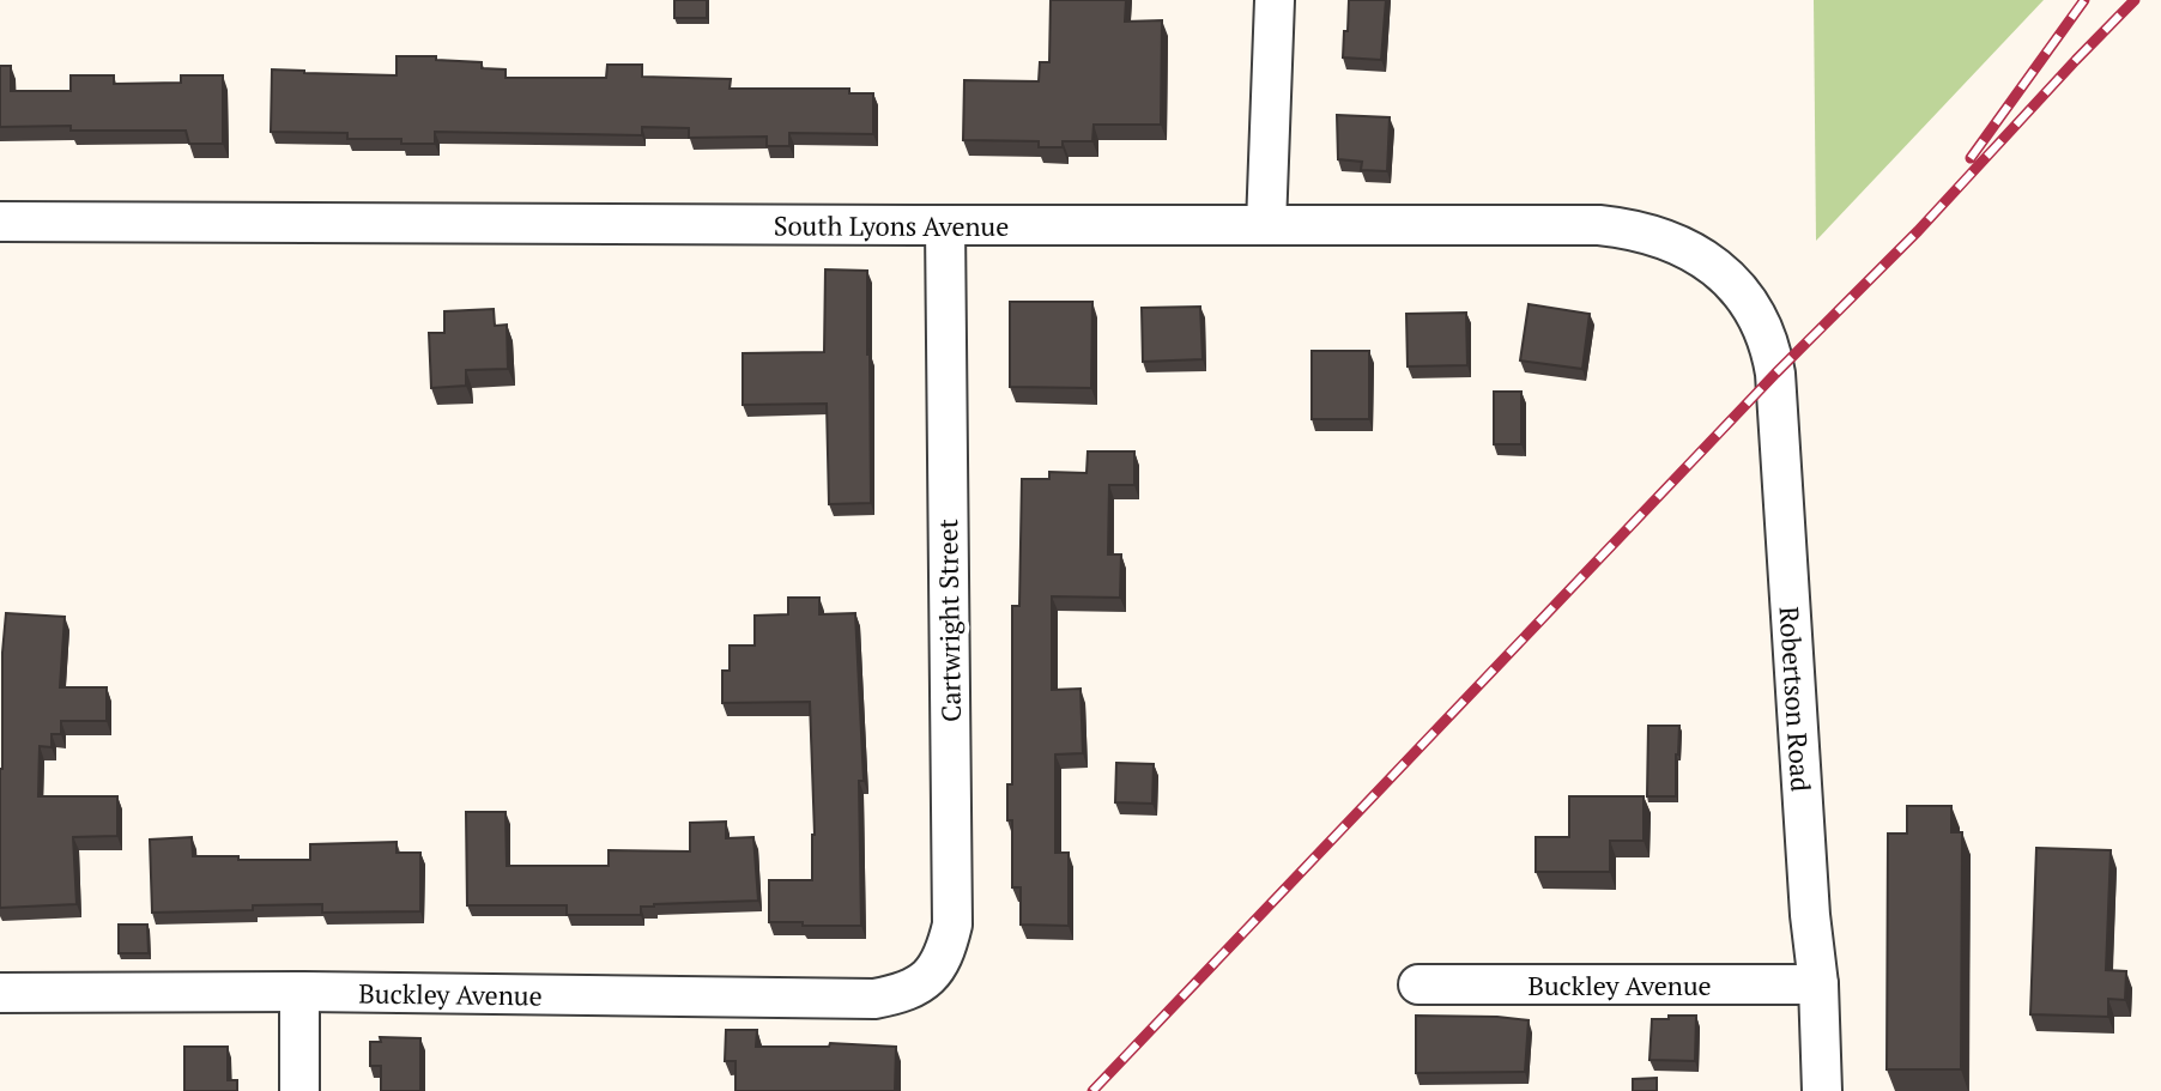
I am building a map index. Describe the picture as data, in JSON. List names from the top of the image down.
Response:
{
  "streets": {
    "street": [
      "South Lyons Avenue",
      "Cartwright Street",
      "Robertson Road",
      "Buckley Avenue"
    ]
  },
  "crossings": [
    ["South Lyons Avenue", "Cartwright Street"],
    ["South Lyons Avenue", "Robertson Road"],
    ["Cartwright Street", "Buckley Avenue"],
    ["Robertson Road", "Buckley Avenue"]
  ]
}
